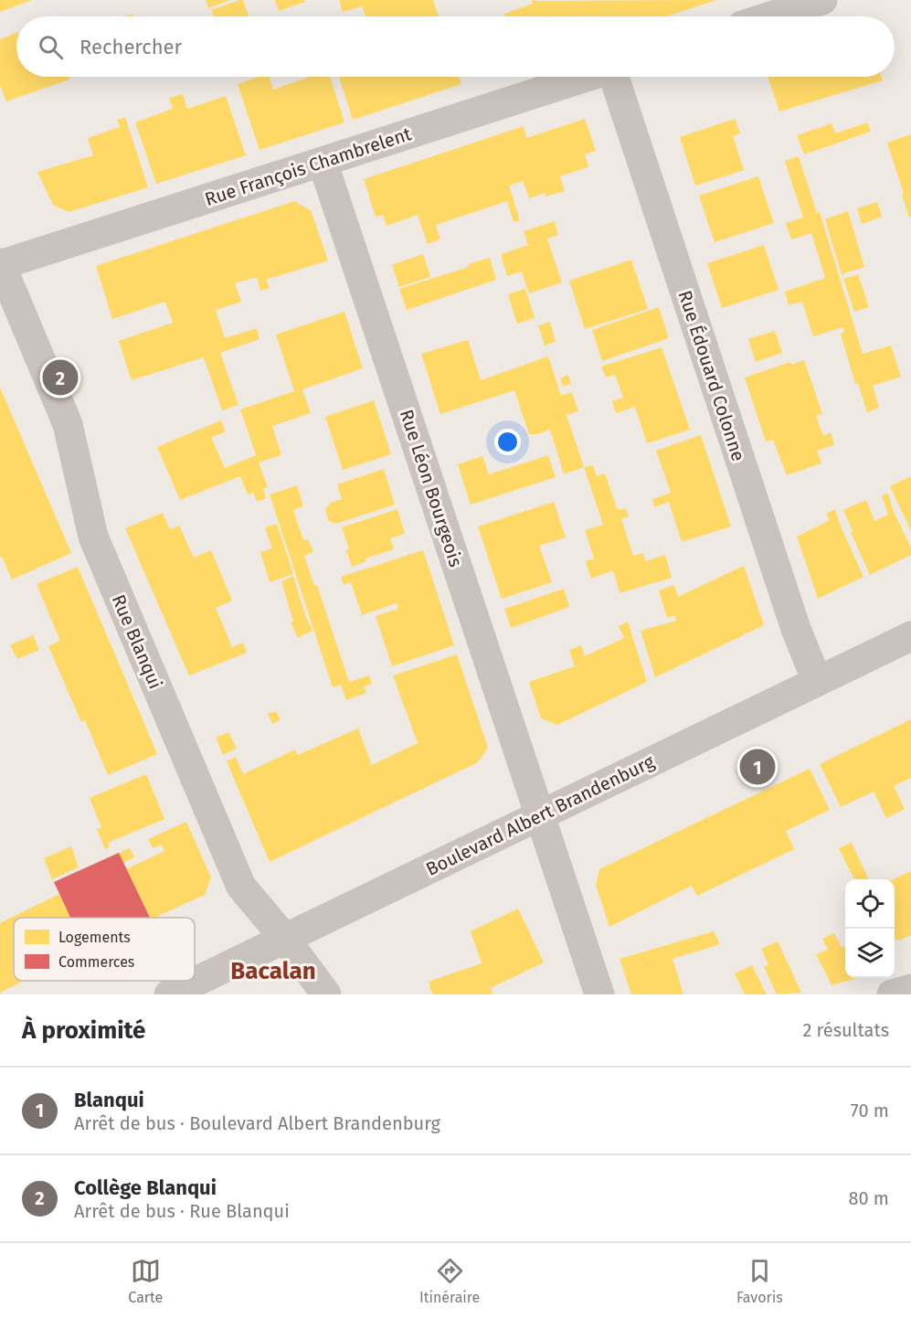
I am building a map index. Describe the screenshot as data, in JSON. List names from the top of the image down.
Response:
{
  "streets": {
    "street": [
      "Rue François Chambrelent",
      "Rue Édouard Colonne",
      "Rue Léon Bourgeois",
      "Rue Blanqui",
      "Boulevard Albert Brandenburg"
    ]
  },
  "crossings": [
    ["Rue François Chambrelent", "Rue Léon Bourgeois"],
    ["Rue François Chambrelent", "Rue Blanqui"],
    ["Rue Édouard Colonne", "Boulevard Albert Brandenburg"],
    ["Rue Léon Bourgeois", "Boulevard Albert Brandenburg"],
    ["Rue Blanqui", "Boulevard Albert Brandenburg"]
  ],
  "districts": ["Bacalan"],
  "legend": ["Logements", "Commerces"],
  "page": {
    "search": "Rechercher",
    "pins": ["2", "1"],
    "heading": ["À proximité", "2 résultats"],
    "list": [
      {
        "mark": "1",
        "name": "Blanqui",
        "note": "Arrêt de bus · Boulevard Albert Brandenburg",
        "value": "70 m"
      },
      {
        "mark": "2",
        "name": "Collège Blanqui",
        "note": "Arrêt de bus · Rue Blanqui",
        "value": "80 m"
      }
    ],
    "nav": ["Carte", "Itinéraire", "Favoris"]
  }
}
